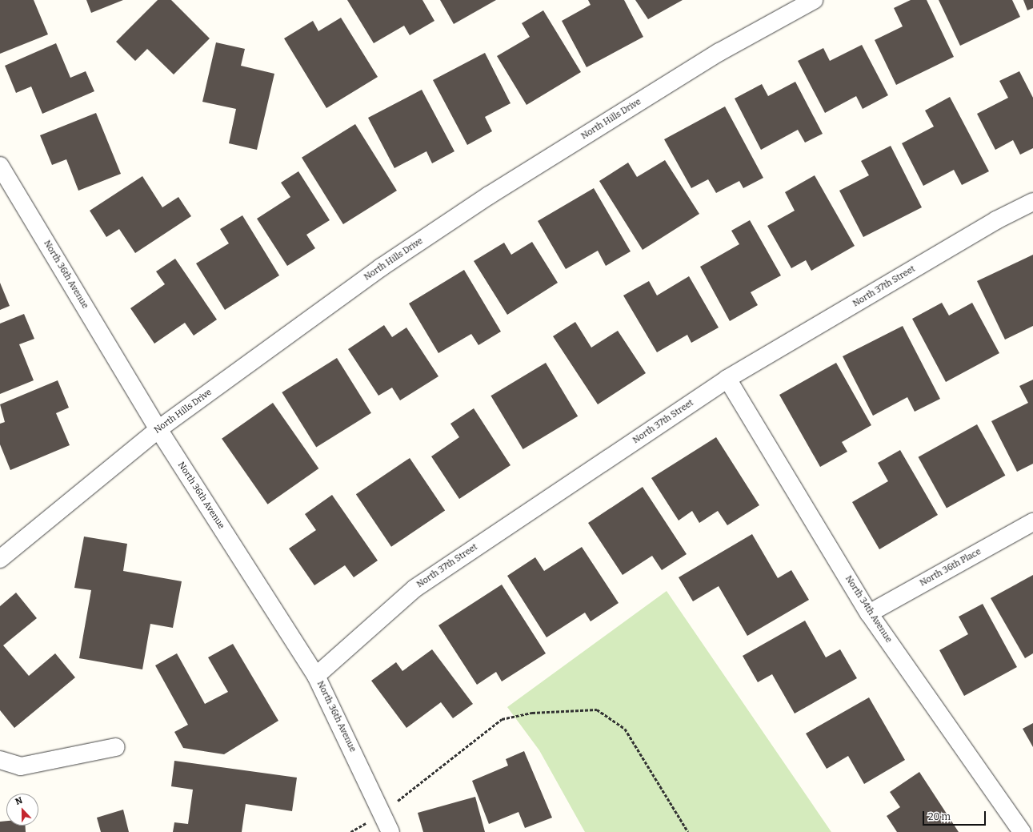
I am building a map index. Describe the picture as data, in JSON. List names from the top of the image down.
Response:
{
  "streets": {
    "street": [
      "North Hills Drive",
      "North 36th Avenue",
      "North 37th Street",
      "North 36th Place",
      "North 34th Avenue"
    ]
  },
  "crossings": [
    ["North Hills Drive", "North 36th Avenue"],
    ["North 36th Avenue", "North 37th Street"],
    ["North 37th Street", "North 34th Avenue"],
    ["North 36th Place", "North 34th Avenue"]
  ],
  "scale_bar": "20 m",
  "north": "top"
}
